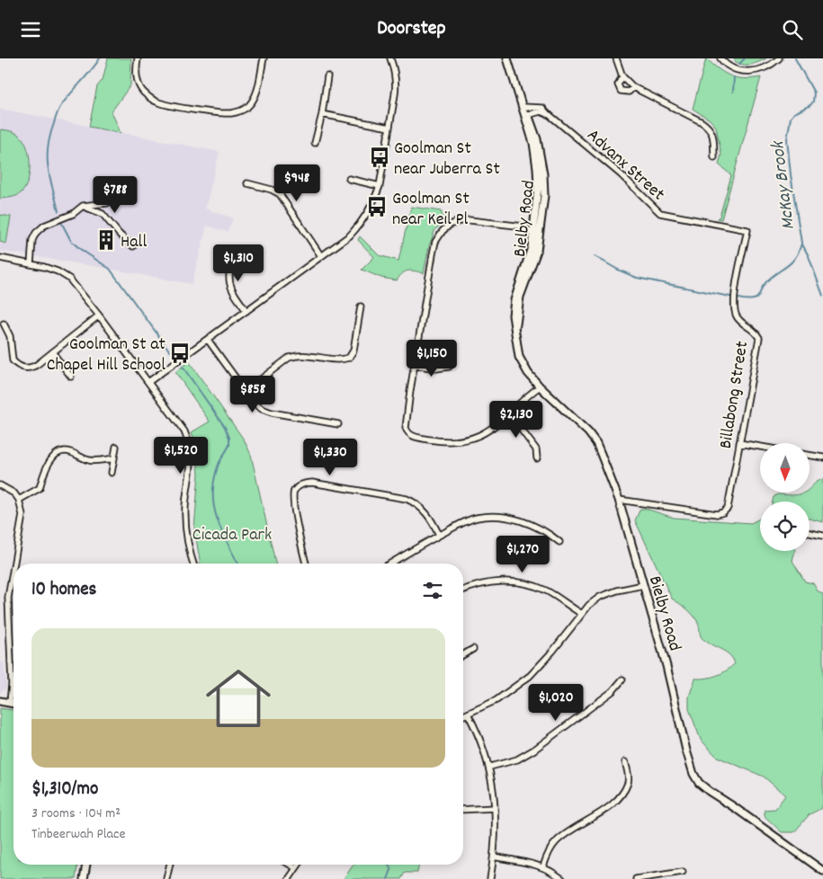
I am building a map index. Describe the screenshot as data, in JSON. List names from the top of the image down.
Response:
{
  "streets": {
    "street": ["Advanx Street", "Bielby Road", "Billabong Street"]
  },
  "crossings": [
    ["Advanx Street", "Bielby Road"],
    ["Advanx Street", "Billabong Street"],
    ["Bielby Road", "Billabong Street"]
  ],
  "water": ["McKay Brook"],
  "parks": ["Cicada Park"],
  "places": {
    "bus stop": ["Goolman St near Juberra St", "Goolman St near Keil Pl", "Goolman St at Chapel Hill School"],
    "building": ["Hall"]
  },
  "north": "bottom",
  "page": {
    "header": "Doorstep",
    "price": [
      "$948",
      "$788",
      "$1,310",
      "$1,150",
      "$858",
      "$2,130",
      "$1,520",
      "$1,330",
      "$1,270",
      "$1,020"
    ],
    "heading": "10 homes",
    "list": [
      {
        "name": "$1,310/mo",
        "note": "3 rooms · 104 m² · Tinbeerwah Place"
      }
    ]
  }
}
